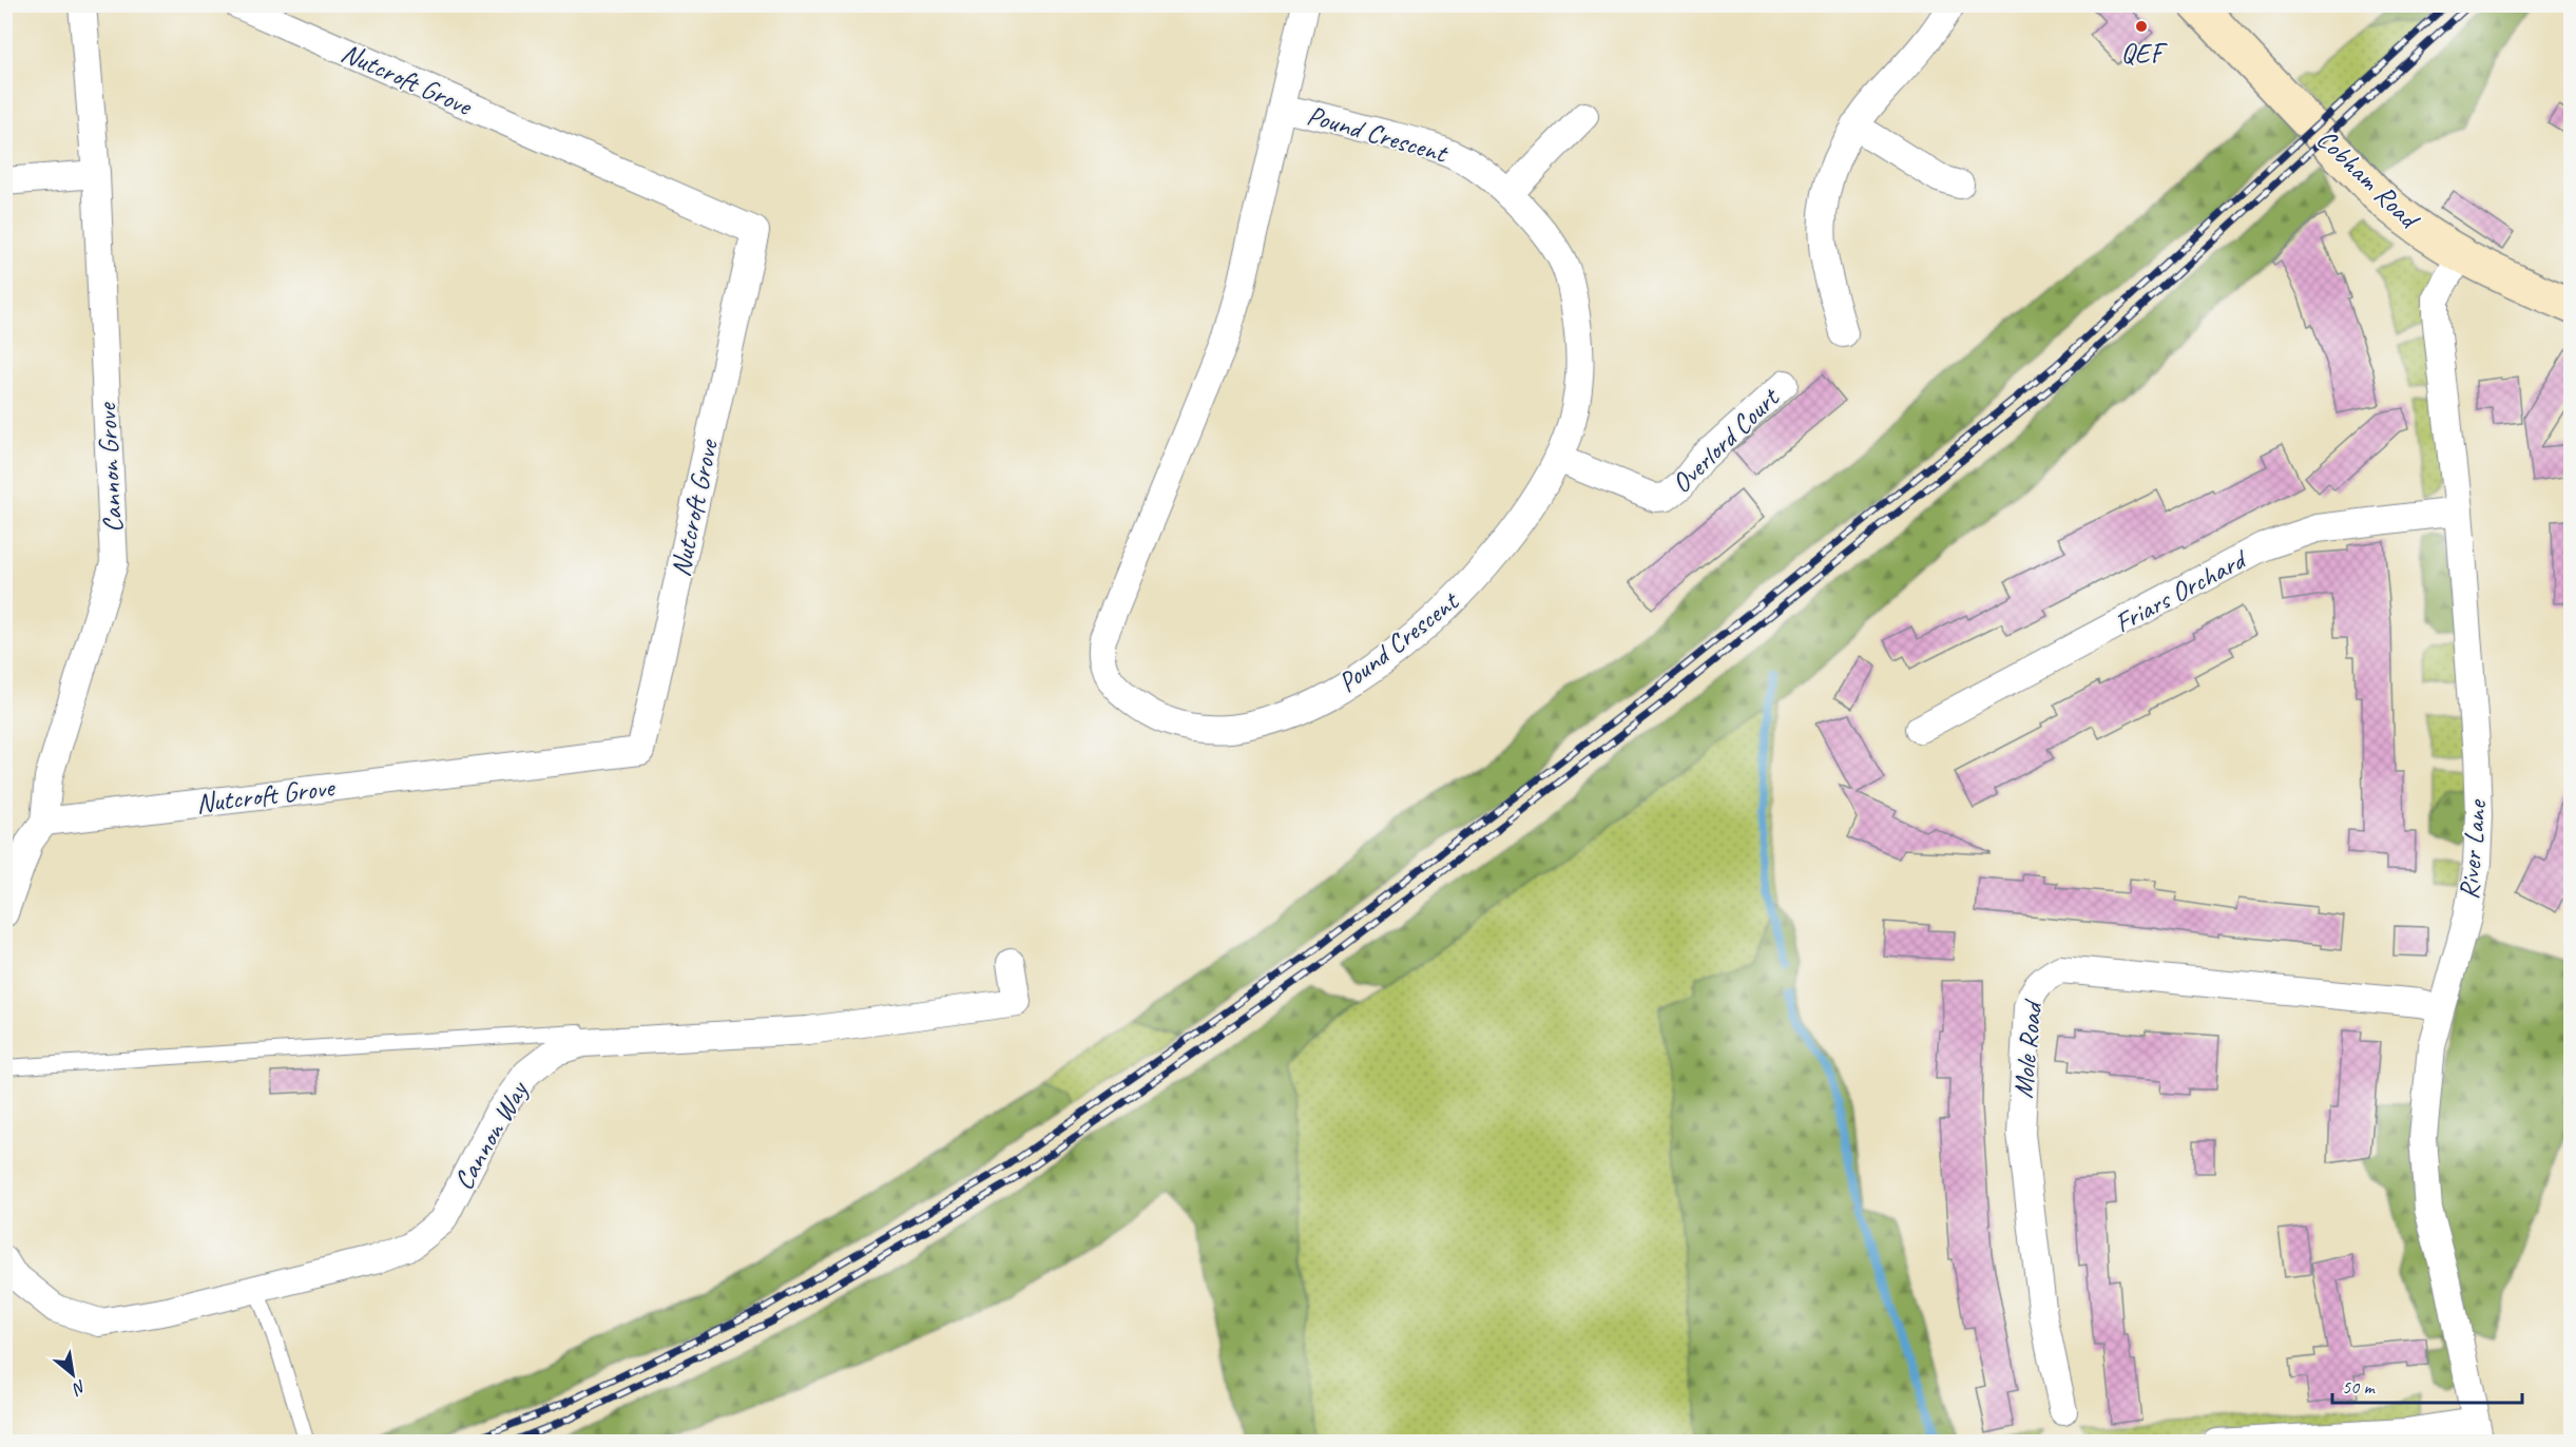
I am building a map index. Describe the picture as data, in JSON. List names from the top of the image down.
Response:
{
  "streets": {
    "street": [
      "Nutcroft Grove",
      "Pound Crescent",
      "Cobham Road",
      "Overlord Court",
      "Cannon Grove",
      "Friars Orchard",
      "River Lane",
      "Mole Road",
      "Cannon Way"
    ]
  },
  "crossings": [
    ["Nutcroft Grove", "Cannon Grove"],
    ["Pound Crescent", "Overlord Court"],
    ["Cobham Road", "River Lane"],
    ["Friars Orchard", "River Lane"],
    ["River Lane", "Mole Road"]
  ],
  "places": ["QEF"],
  "scale_bar": "50 m",
  "north": "bottom right"
}
